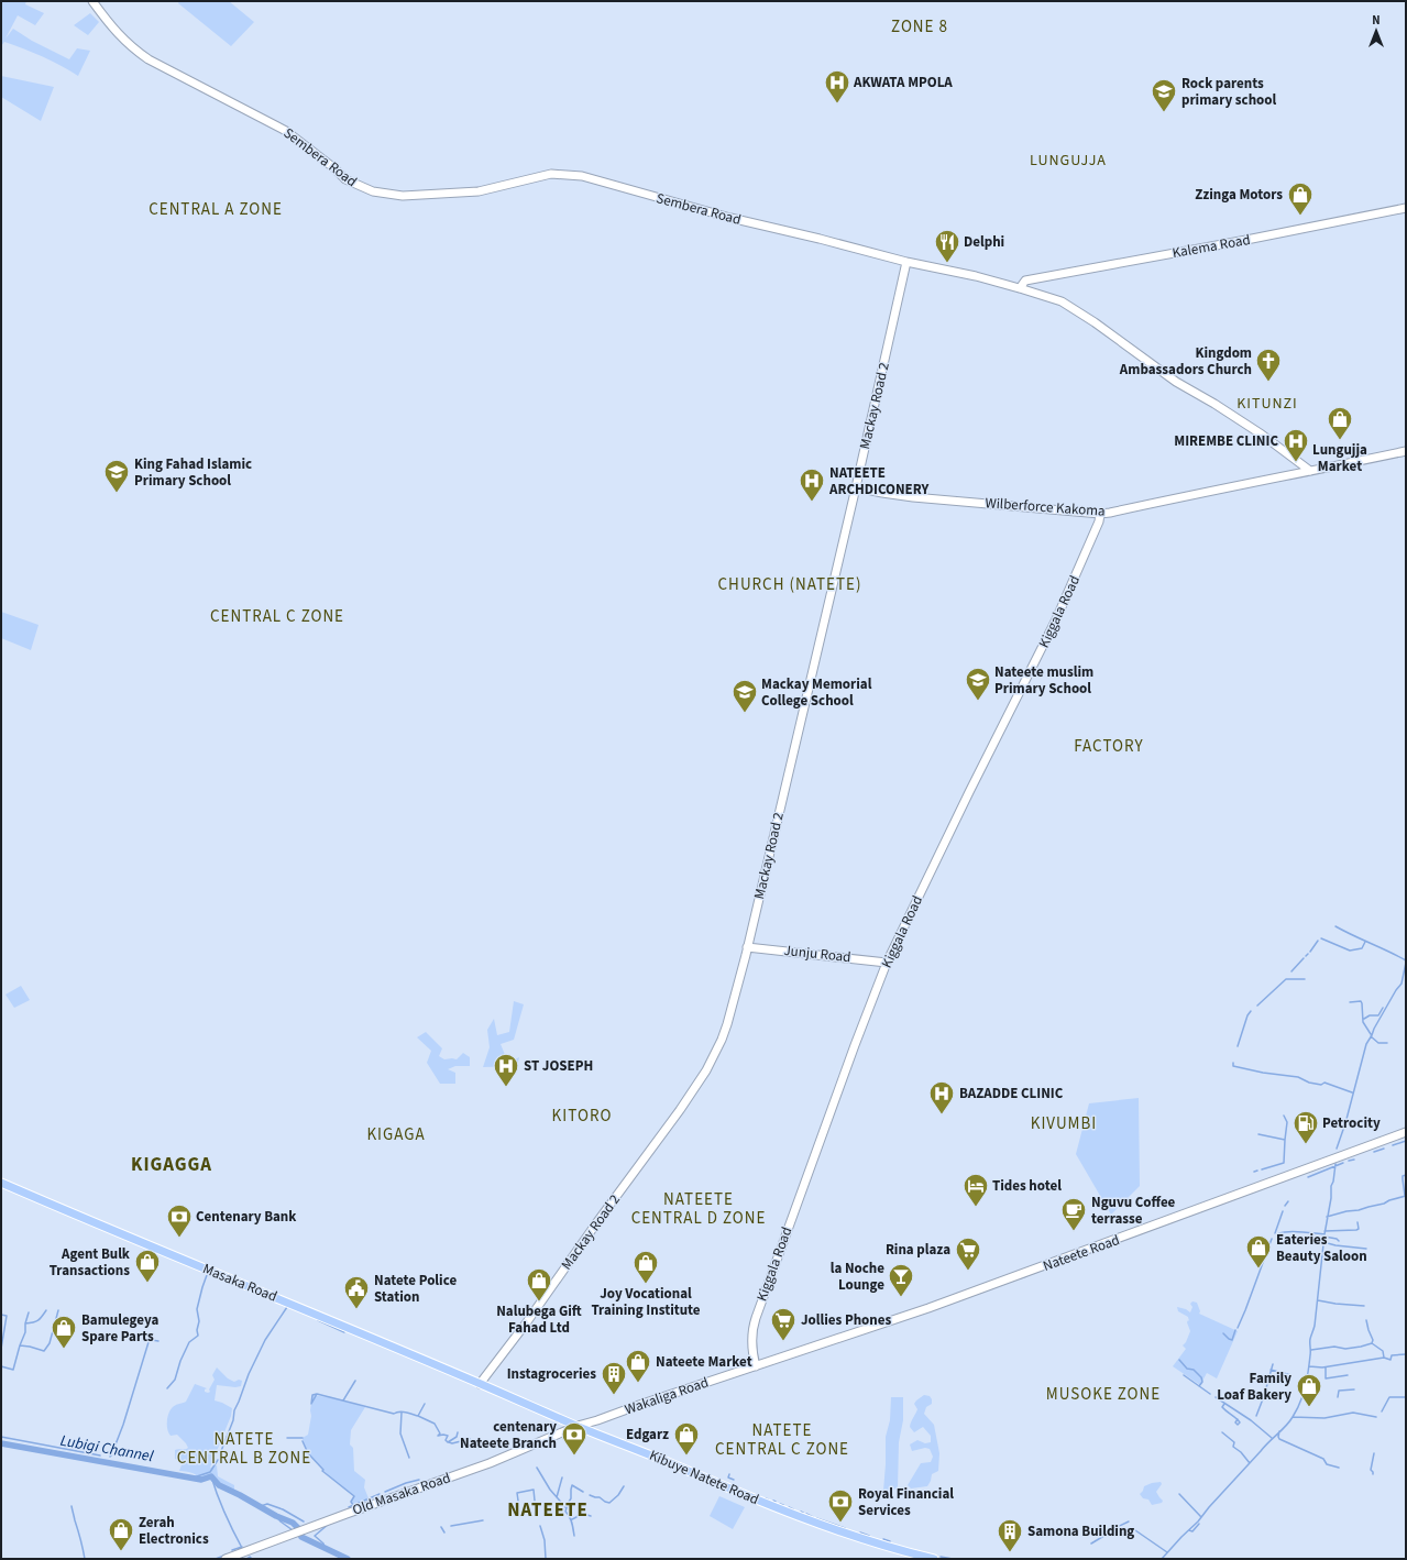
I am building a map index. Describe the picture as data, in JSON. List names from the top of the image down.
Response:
{
  "streets": {
    "main road": ["Masaka Road", "Kibuye Natete Road"],
    "street": [
      "Sembera Road",
      "Kalema Road",
      "Mackay Road 2",
      "Wilberforce Kakoma",
      "Kiggala Road",
      "Junju Road",
      "Nateete Road",
      "Wakaliga Road",
      "Old Masaka Road"
    ]
  },
  "crossings": [
    ["Sembera Road", "Kalema Road"],
    ["Sembera Road", "Mackay Road 2"],
    ["Sembera Road", "Wilberforce Kakoma"],
    ["Mackay Road 2", "Wilberforce Kakoma"],
    ["Mackay Road 2", "Junju Road"],
    ["Mackay Road 2", "Masaka Road"],
    ["Mackay Road 2", "Kibuye Natete Road"],
    ["Wilberforce Kakoma", "Kiggala Road"],
    ["Kiggala Road", "Junju Road"],
    ["Kiggala Road", "Nateete Road"],
    ["Kiggala Road", "Wakaliga Road"],
    ["Nateete Road", "Wakaliga Road"],
    ["Masaka Road", "Kibuye Natete Road"],
    ["Wakaliga Road", "Kibuye Natete Road"],
    ["Wakaliga Road", "Old Masaka Road"],
    ["Kibuye Natete Road", "Old Masaka Road"]
  ],
  "districts": [
    "ZONE 8",
    "LUNGUJJA",
    "CENTRAL A ZONE",
    "KITUNZI",
    "CHURCH (NATETE)",
    "CENTRAL C ZONE",
    "FACTORY",
    "KITORO",
    "KIVUMBI",
    "KIGAGA",
    "KIGAGGA",
    "NATEETE CENTRAL D ZONE",
    "MUSOKE ZONE",
    "NATETE CENTRAL C ZONE",
    "NATETE CENTRAL B ZONE",
    "NATEETE"
  ],
  "water": ["Lubigi Channel"],
  "places": {
    "hospital": [
      "AKWATA MPOLA",
      "MIREMBE CLINIC",
      "NATEETE ARCHDICONERY",
      "ST JOSEPH",
      "BAZADDE CLINIC"
    ],
    "school or university": [
      "Rock parents primary school",
      "King Fahad Islamic Primary School",
      "Nateete muslim Primary School",
      "Mackay Memorial College School"
    ],
    "shop": [
      "Zzinga Motors",
      "Lungujja Market",
      "Eateries Beauty Saloon",
      "Agent Bulk Transactions",
      "Joy Vocational Training Institute",
      "Nalubega Gift Fahad Ltd",
      "Bamulegeya Spare Parts",
      "Nateete Market",
      "Family Loaf Bakery",
      "Edgarz",
      "Zerah Electronics"
    ],
    "restaurant": ["Delphi"],
    "church": ["Kingdom Ambassadors Church"],
    "fuel station": ["Petrocity"],
    "hotel": ["Tides hotel"],
    "cafe": ["Nguvu Coffee terrasse"],
    "bank": ["Centenary Bank", "centenary Nateete Branch", "Royal Financial Services"],
    "supermarket": ["Rina plaza", "Jollies Phones"],
    "bar": ["la Noche Lounge"],
    "public building": ["Natete Police Station"],
    "building": ["Instagroceries", "Samona Building"]
  },
  "north": "top"
}
